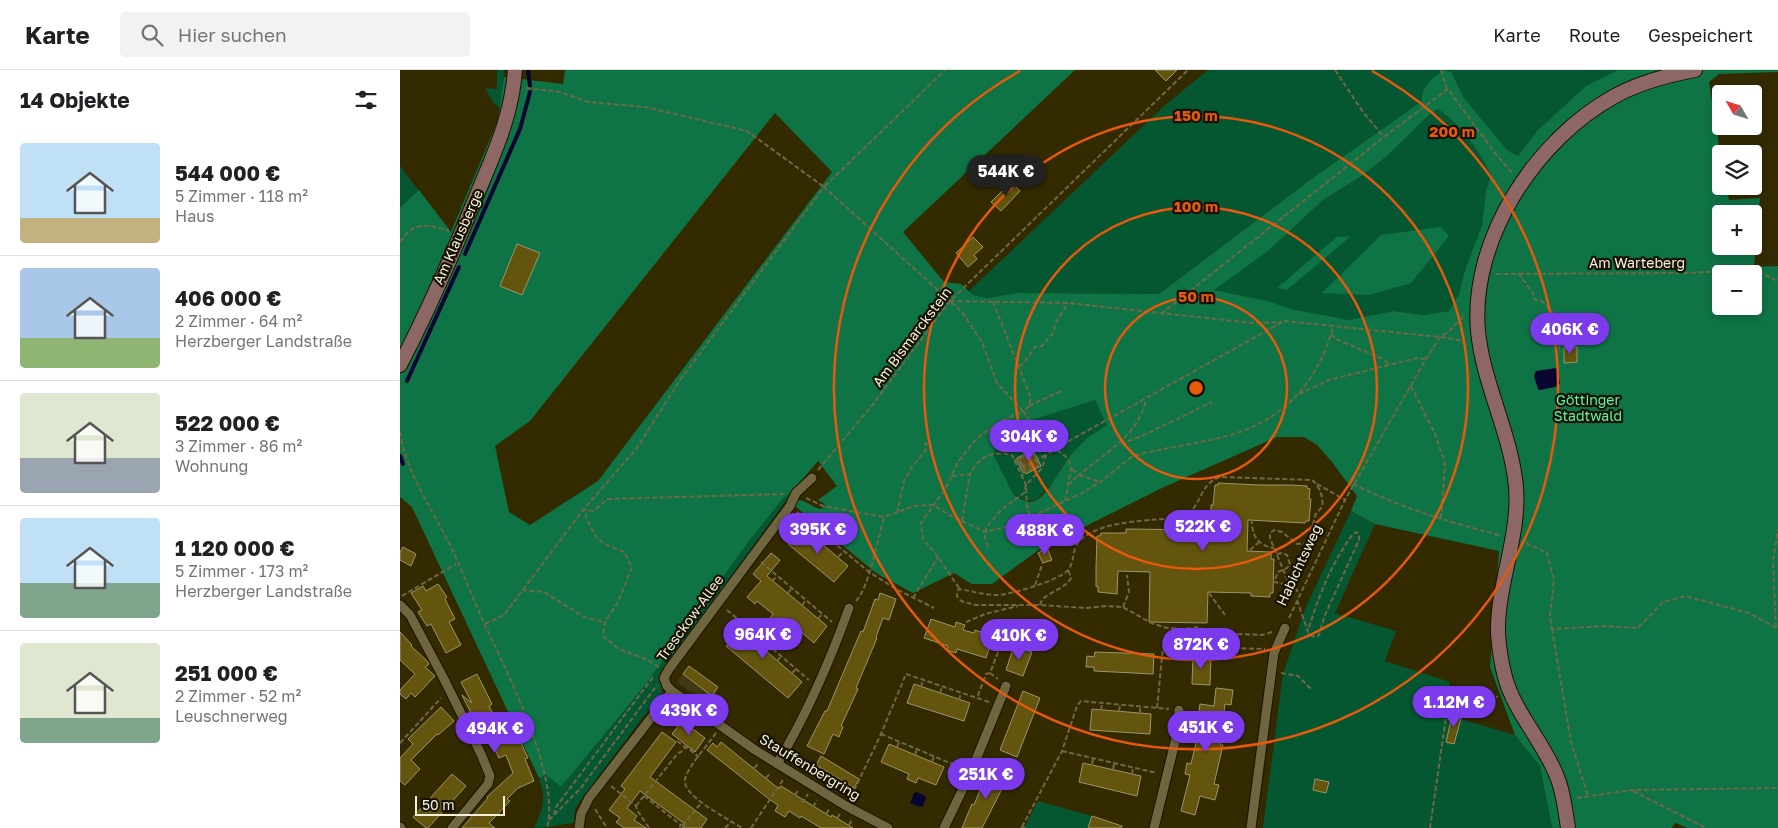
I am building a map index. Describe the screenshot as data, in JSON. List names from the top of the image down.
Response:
{
  "streets": {
    "street": [
      "Am Klausberge",
      "Habichtsweg",
      "Tresckow-Allee",
      "Stauffenbergring"
    ],
    "path": ["Am Warteberg", "Am Bismarckstein"]
  },
  "crossings": [
    ["Am Bismarckstein", "Tresckow-Allee"],
    ["Tresckow-Allee", "Stauffenbergring"]
  ],
  "parks": ["Göttinger Stadtwald"],
  "scale_bar": "50 m",
  "north": "top left",
  "page": {
    "header": "Karte",
    "search": "Hier suchen",
    "nav": ["Karte", "Route", "Gespeichert"],
    "heading": "14 Objekte",
    "map_buttons": ["+", "−"],
    "list": [
      {
        "name": "544 000 €",
        "note": "5 Zimmer · 118 m² · Haus"
      },
      {
        "name": "406 000 €",
        "note": "2 Zimmer · 64 m² · Herzberger Landstraße"
      },
      {
        "name": "522 000 €",
        "note": "3 Zimmer · 86 m² · Wohnung"
      },
      {
        "name": "1 120 000 €",
        "note": "5 Zimmer · 173 m² · Herzberger Landstraße"
      },
      {
        "name": "251 000 €",
        "note": "2 Zimmer · 52 m² · Leuschnerweg"
      }
    ],
    "price": [
      "544K €",
      "406K €",
      "304K €",
      "522K €",
      "395K €",
      "488K €",
      "964K €",
      "410K €",
      "872K €",
      "1.12M €",
      "439K €",
      "451K €",
      "494K €",
      "251K €"
    ],
    "scale": "50 m"
  },
  "rings": [
    "150 m",
    "200 m",
    "100 m",
    "50 m"
  ]
}
